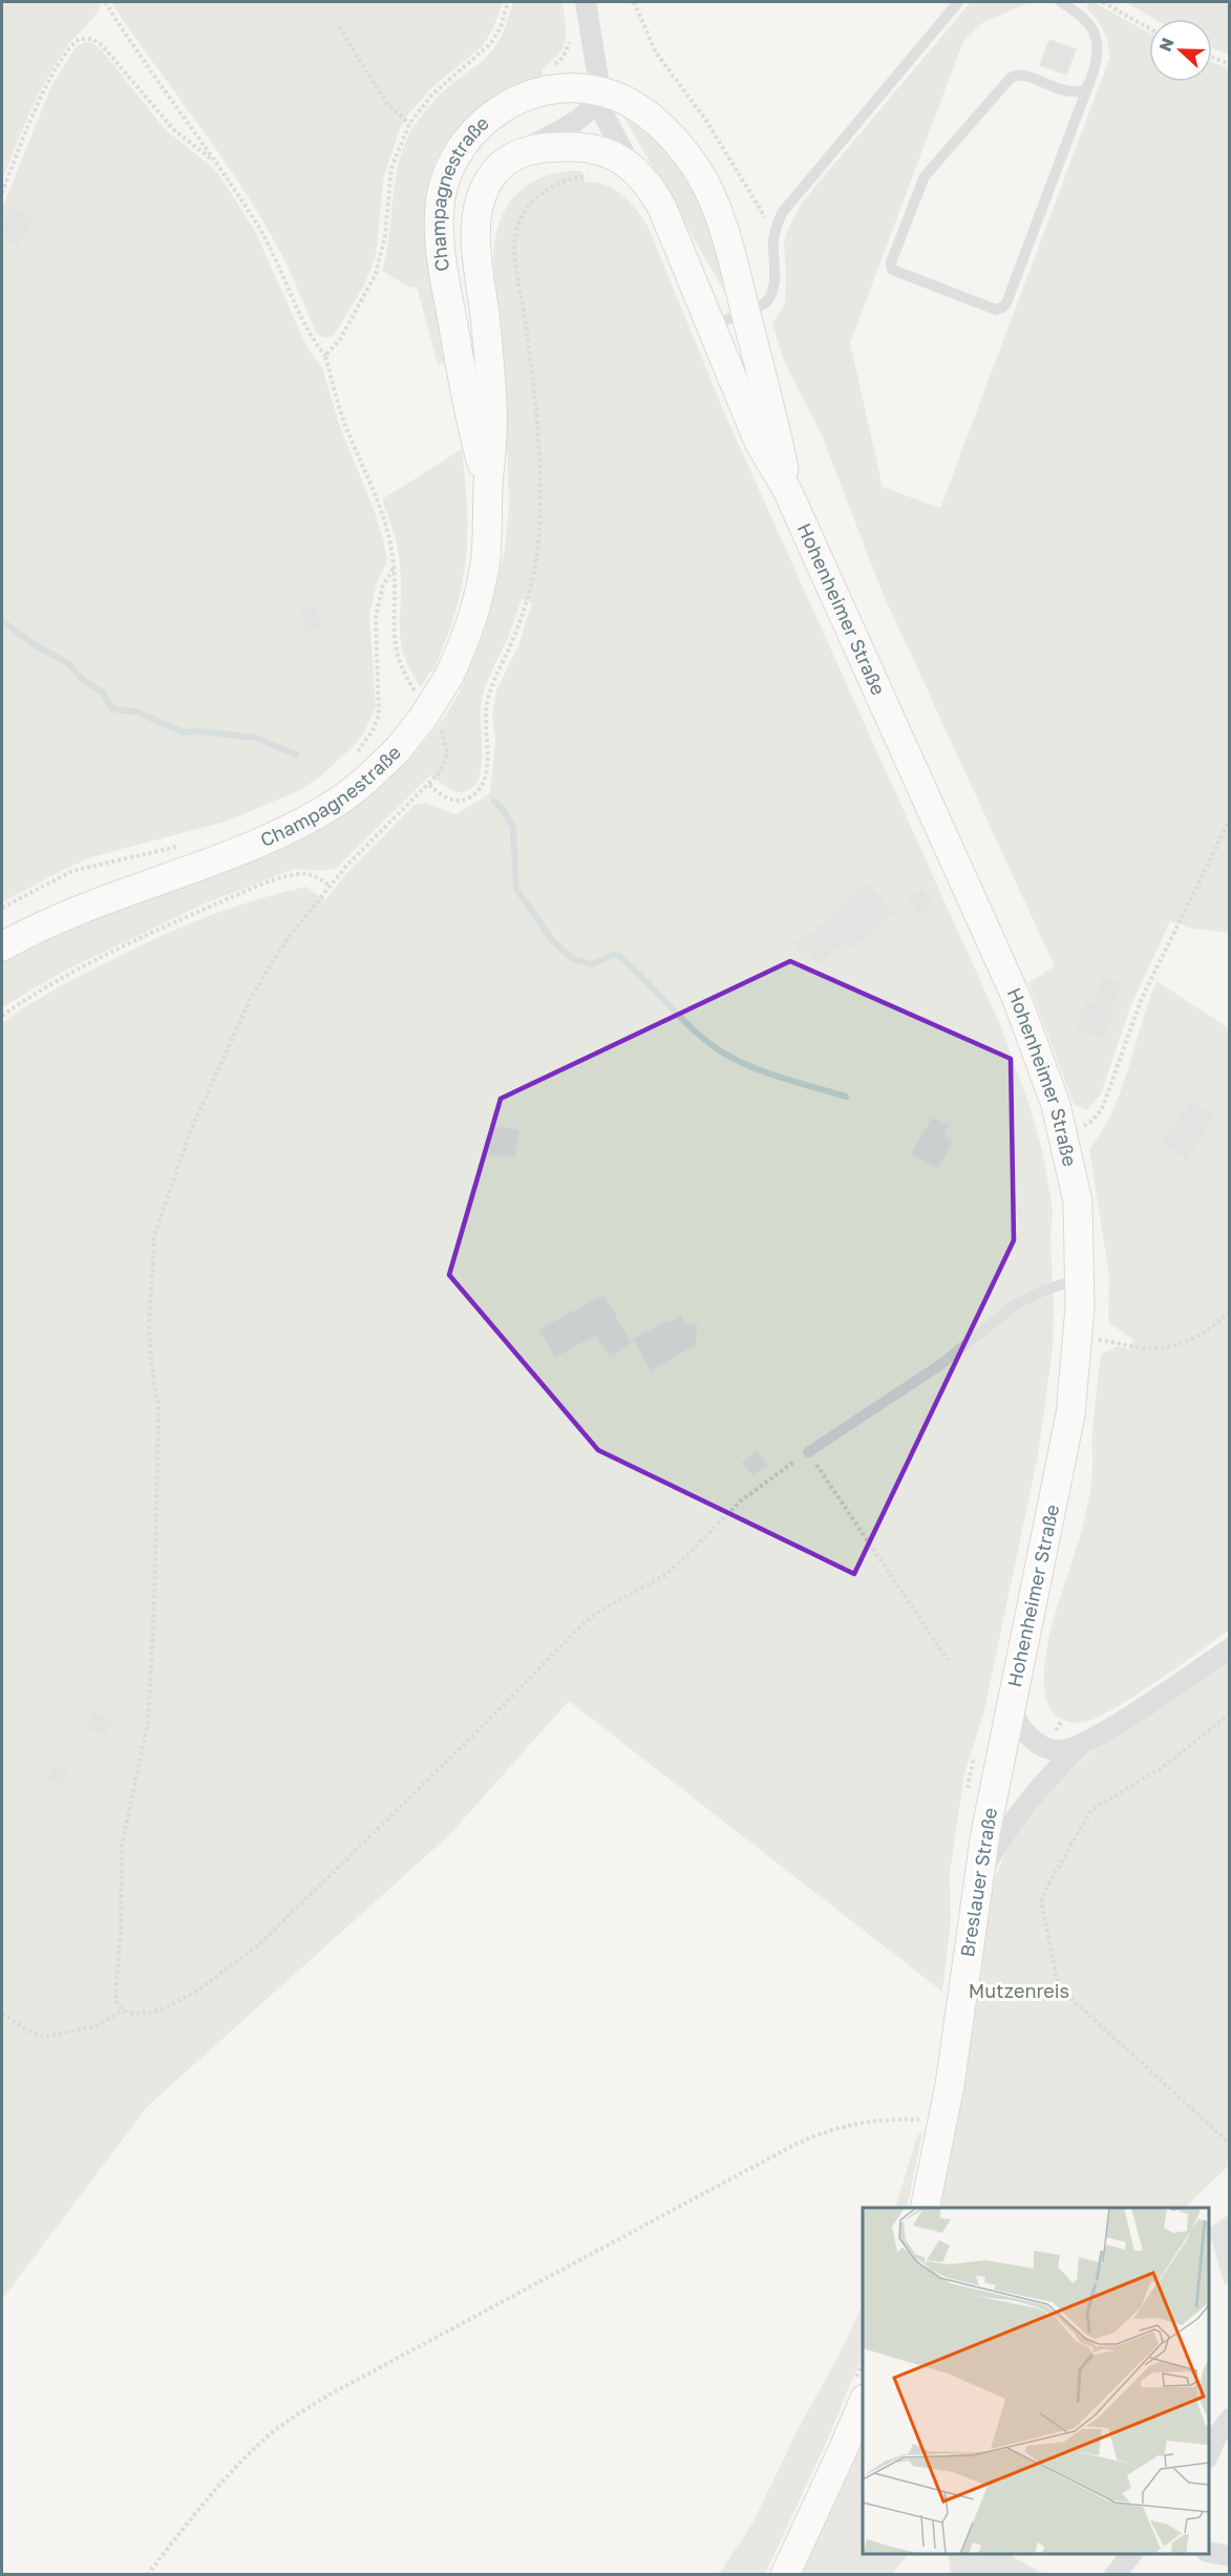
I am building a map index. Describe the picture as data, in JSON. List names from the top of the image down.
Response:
{
  "streets": {
    "main road": ["Champagnestraße", "Hohenheimer Straße", "Breslauer Straße"]
  },
  "crossings": [
    ["Champagnestraße", "Hohenheimer Straße"],
    ["Hohenheimer Straße", "Breslauer Straße"]
  ],
  "parks": ["Mutzenreis"],
  "north": "left"
}
